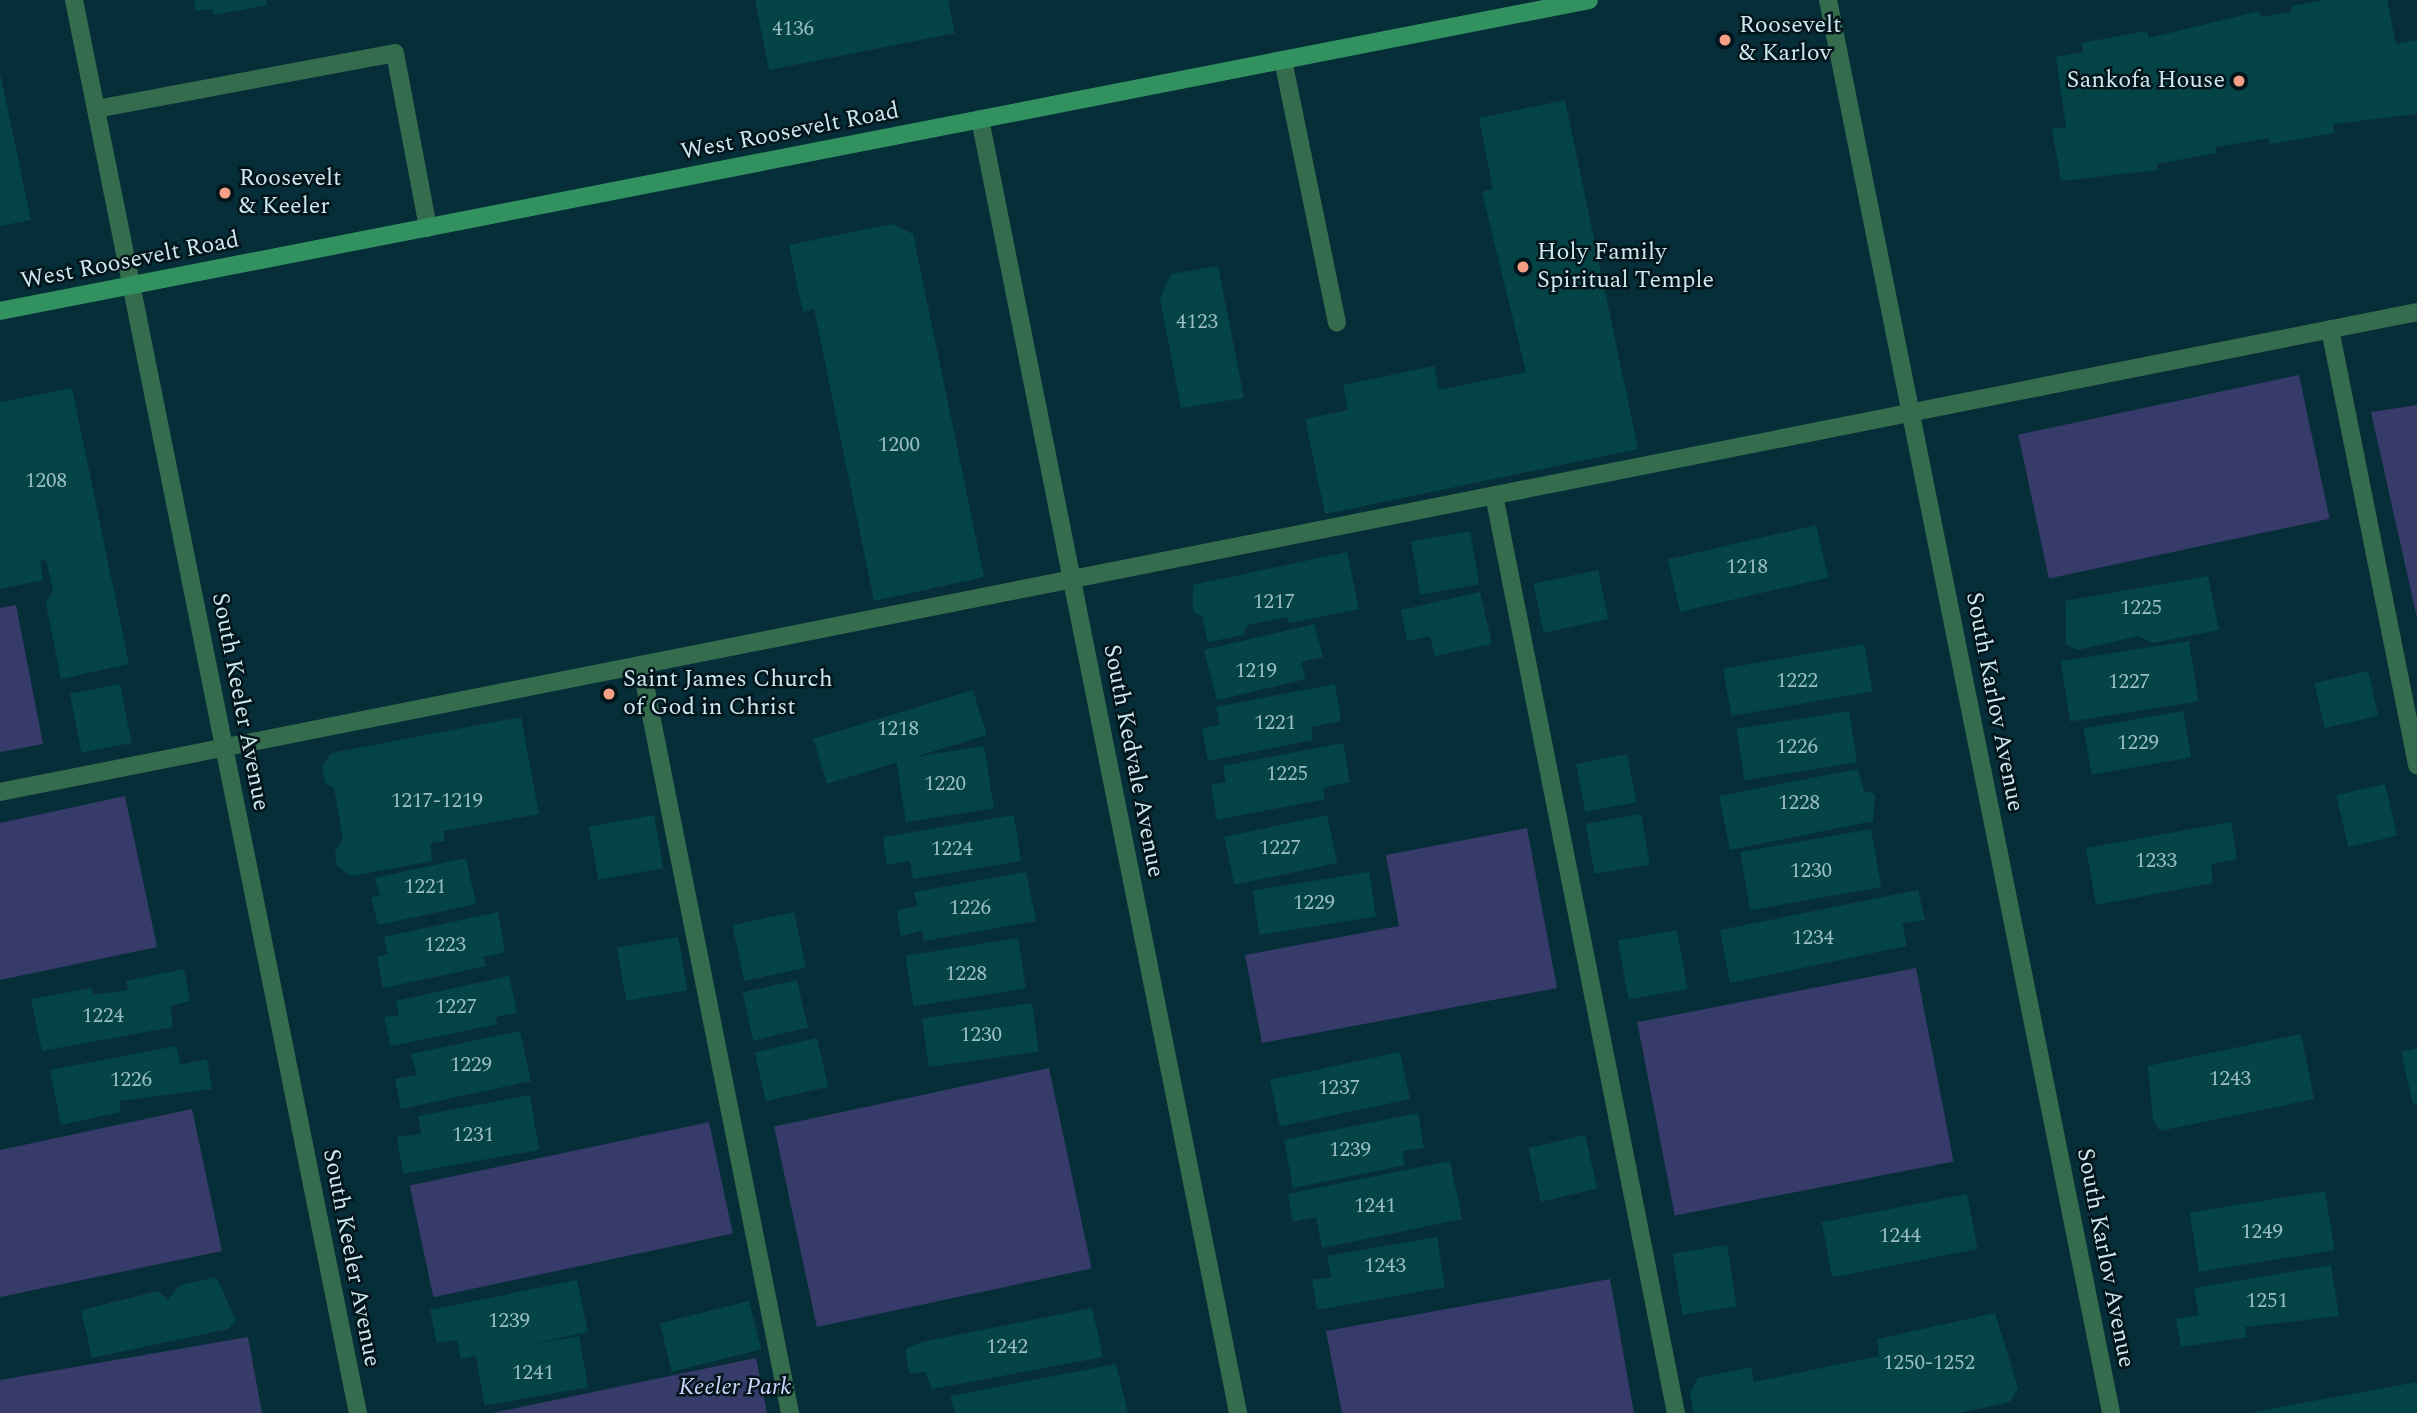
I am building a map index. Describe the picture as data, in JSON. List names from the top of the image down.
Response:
{
  "streets": {
    "main road": ["West Roosevelt Road"],
    "street": ["South Keeler Avenue", "South Karlov Avenue", "South Kedvale Avenue"]
  },
  "crossings": [
    ["West Roosevelt Road", "South Keeler Avenue"],
    ["West Roosevelt Road", "South Kedvale Avenue"]
  ],
  "parks": ["Keeler Park"],
  "places": [
    "Roosevelt & Karlov",
    "Sankofa House",
    "Roosevelt & Keeler",
    "Holy Family Spiritual Temple",
    "Saint James Church of God in Christ"
  ],
  "house_numbers": [
    "4136",
    "4123",
    "1200",
    "1208",
    "1218",
    "1217",
    "1225",
    "1219",
    "1222",
    "1227",
    "1221",
    "1218",
    "1229",
    "1226",
    "1225",
    "1220",
    "1217-1219",
    "1228",
    "1227",
    "1224",
    "1233",
    "1230",
    "1221",
    "1229",
    "1226",
    "1234",
    "1223",
    "1228",
    "1227",
    "1224",
    "1230",
    "1229",
    "1243",
    "1226",
    "1237",
    "1231",
    "1239",
    "1241",
    "1249",
    "1244",
    "1243",
    "1251",
    "1239",
    "1242",
    "1250-1252",
    "1241"
  ]
}
